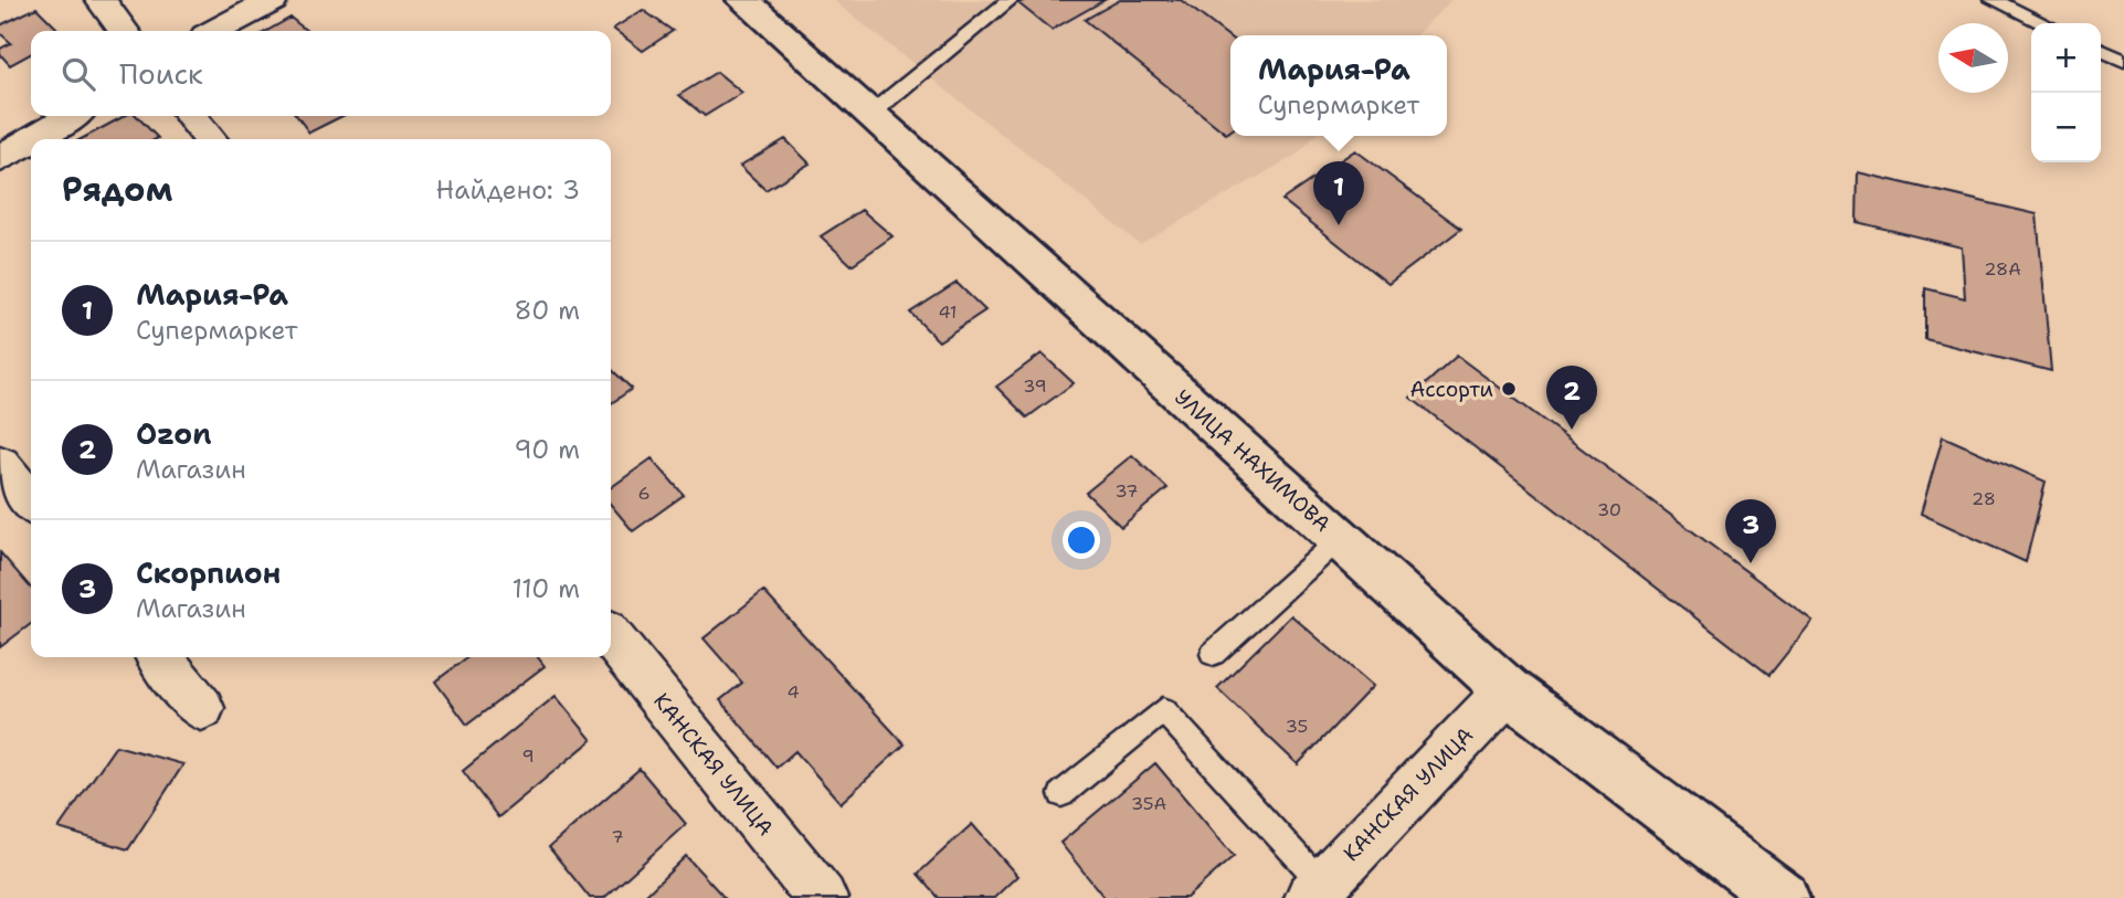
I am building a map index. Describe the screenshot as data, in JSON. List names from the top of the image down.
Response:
{
  "streets": {
    "main road": ["УЛИЦА НАХИМОВА"],
    "street": ["КАНСКАЯ УЛИЦА"]
  },
  "crossings": [
    ["УЛИЦА НАХИМОВА", "КАНСКАЯ УЛИЦА"]
  ],
  "places": ["Ассорти"],
  "house_numbers": [
    "28А",
    "41",
    "39",
    "37",
    "6",
    "28",
    "30",
    "4",
    "35",
    "9",
    "35А",
    "7"
  ],
  "north": "left",
  "page": {
    "map_buttons": ["+", "−"],
    "search": "Поиск",
    "popup": ["Мария-Ра", "Супермаркет"],
    "heading": ["Рядом", "Найдено: 3"],
    "pins": ["1", "2", "3"],
    "list": [
      {
        "mark": "1",
        "name": "Мария-Ра",
        "note": "Супермаркет",
        "value": "80 m"
      },
      {
        "mark": "2",
        "name": "Ozon",
        "note": "Магазин",
        "value": "90 m"
      },
      {
        "mark": "3",
        "name": "Скорпион",
        "note": "Магазин",
        "value": "110 m"
      }
    ]
  }
}
